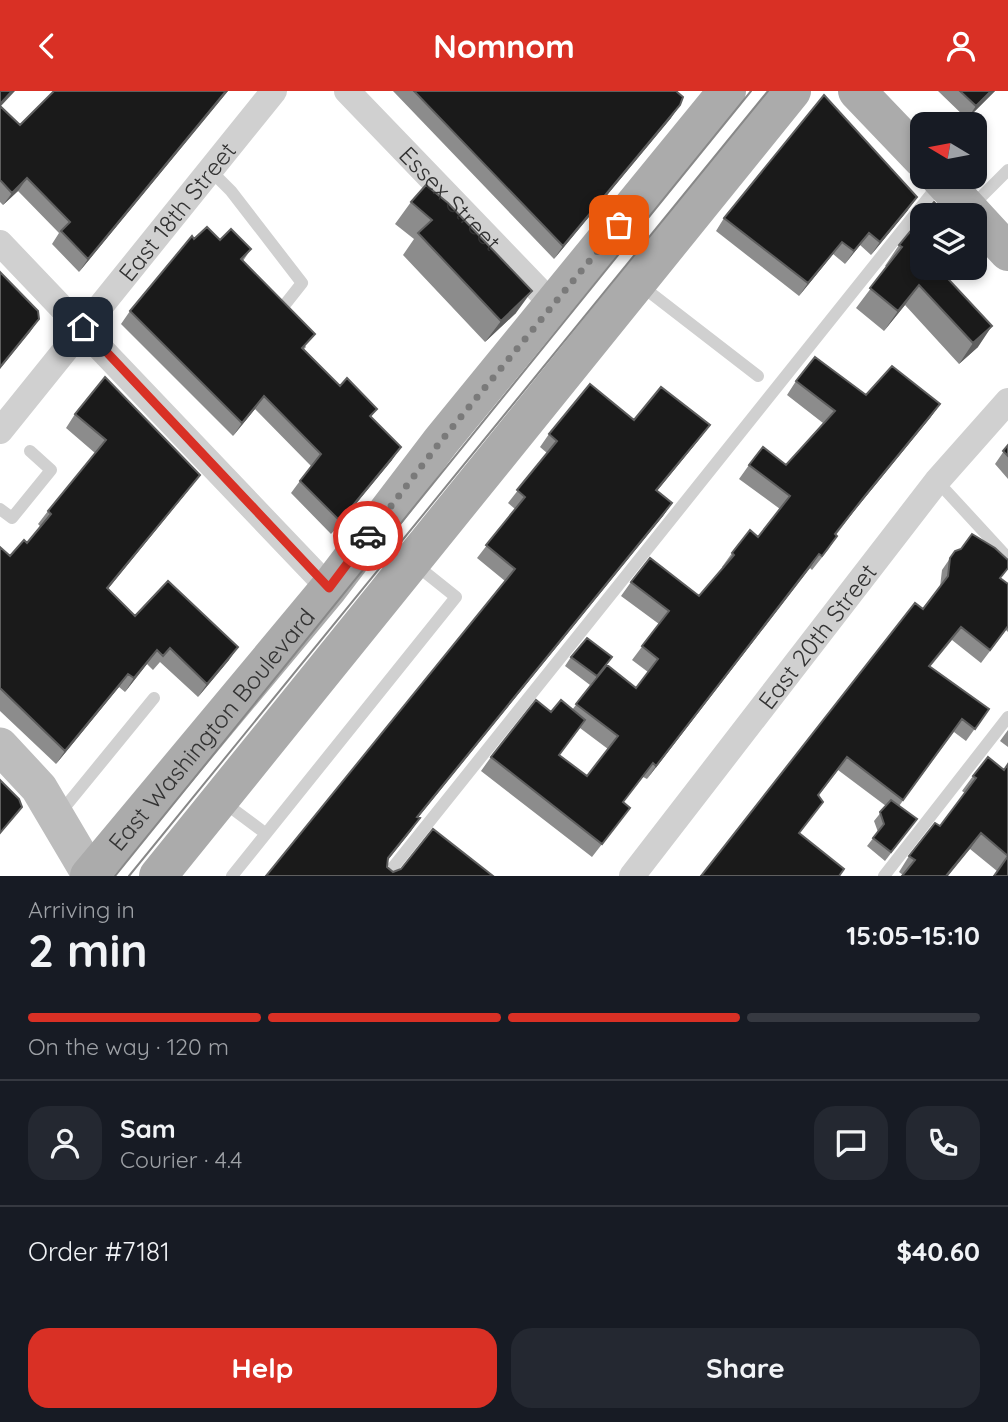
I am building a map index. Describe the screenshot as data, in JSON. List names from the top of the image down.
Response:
{
  "streets": {
    "main road": ["East Washington Boulevard"],
    "street": ["Essex Street", "East 18th Street", "East 20th Street"]
  },
  "crossings": [
    ["Essex Street", "East Washington Boulevard"]
  ],
  "north": "left",
  "page": {
    "header": "Nomnom",
    "heading": ["2 min", "Arriving in", "15:05–15:10"],
    "panel": [
      "Sam",
      "Courier · 4.4",
      "Order #7181",
      "$40.60"
    ],
    "bar": "On the way · 120 m",
    "buttons": ["Help", "Share"]
  }
}
